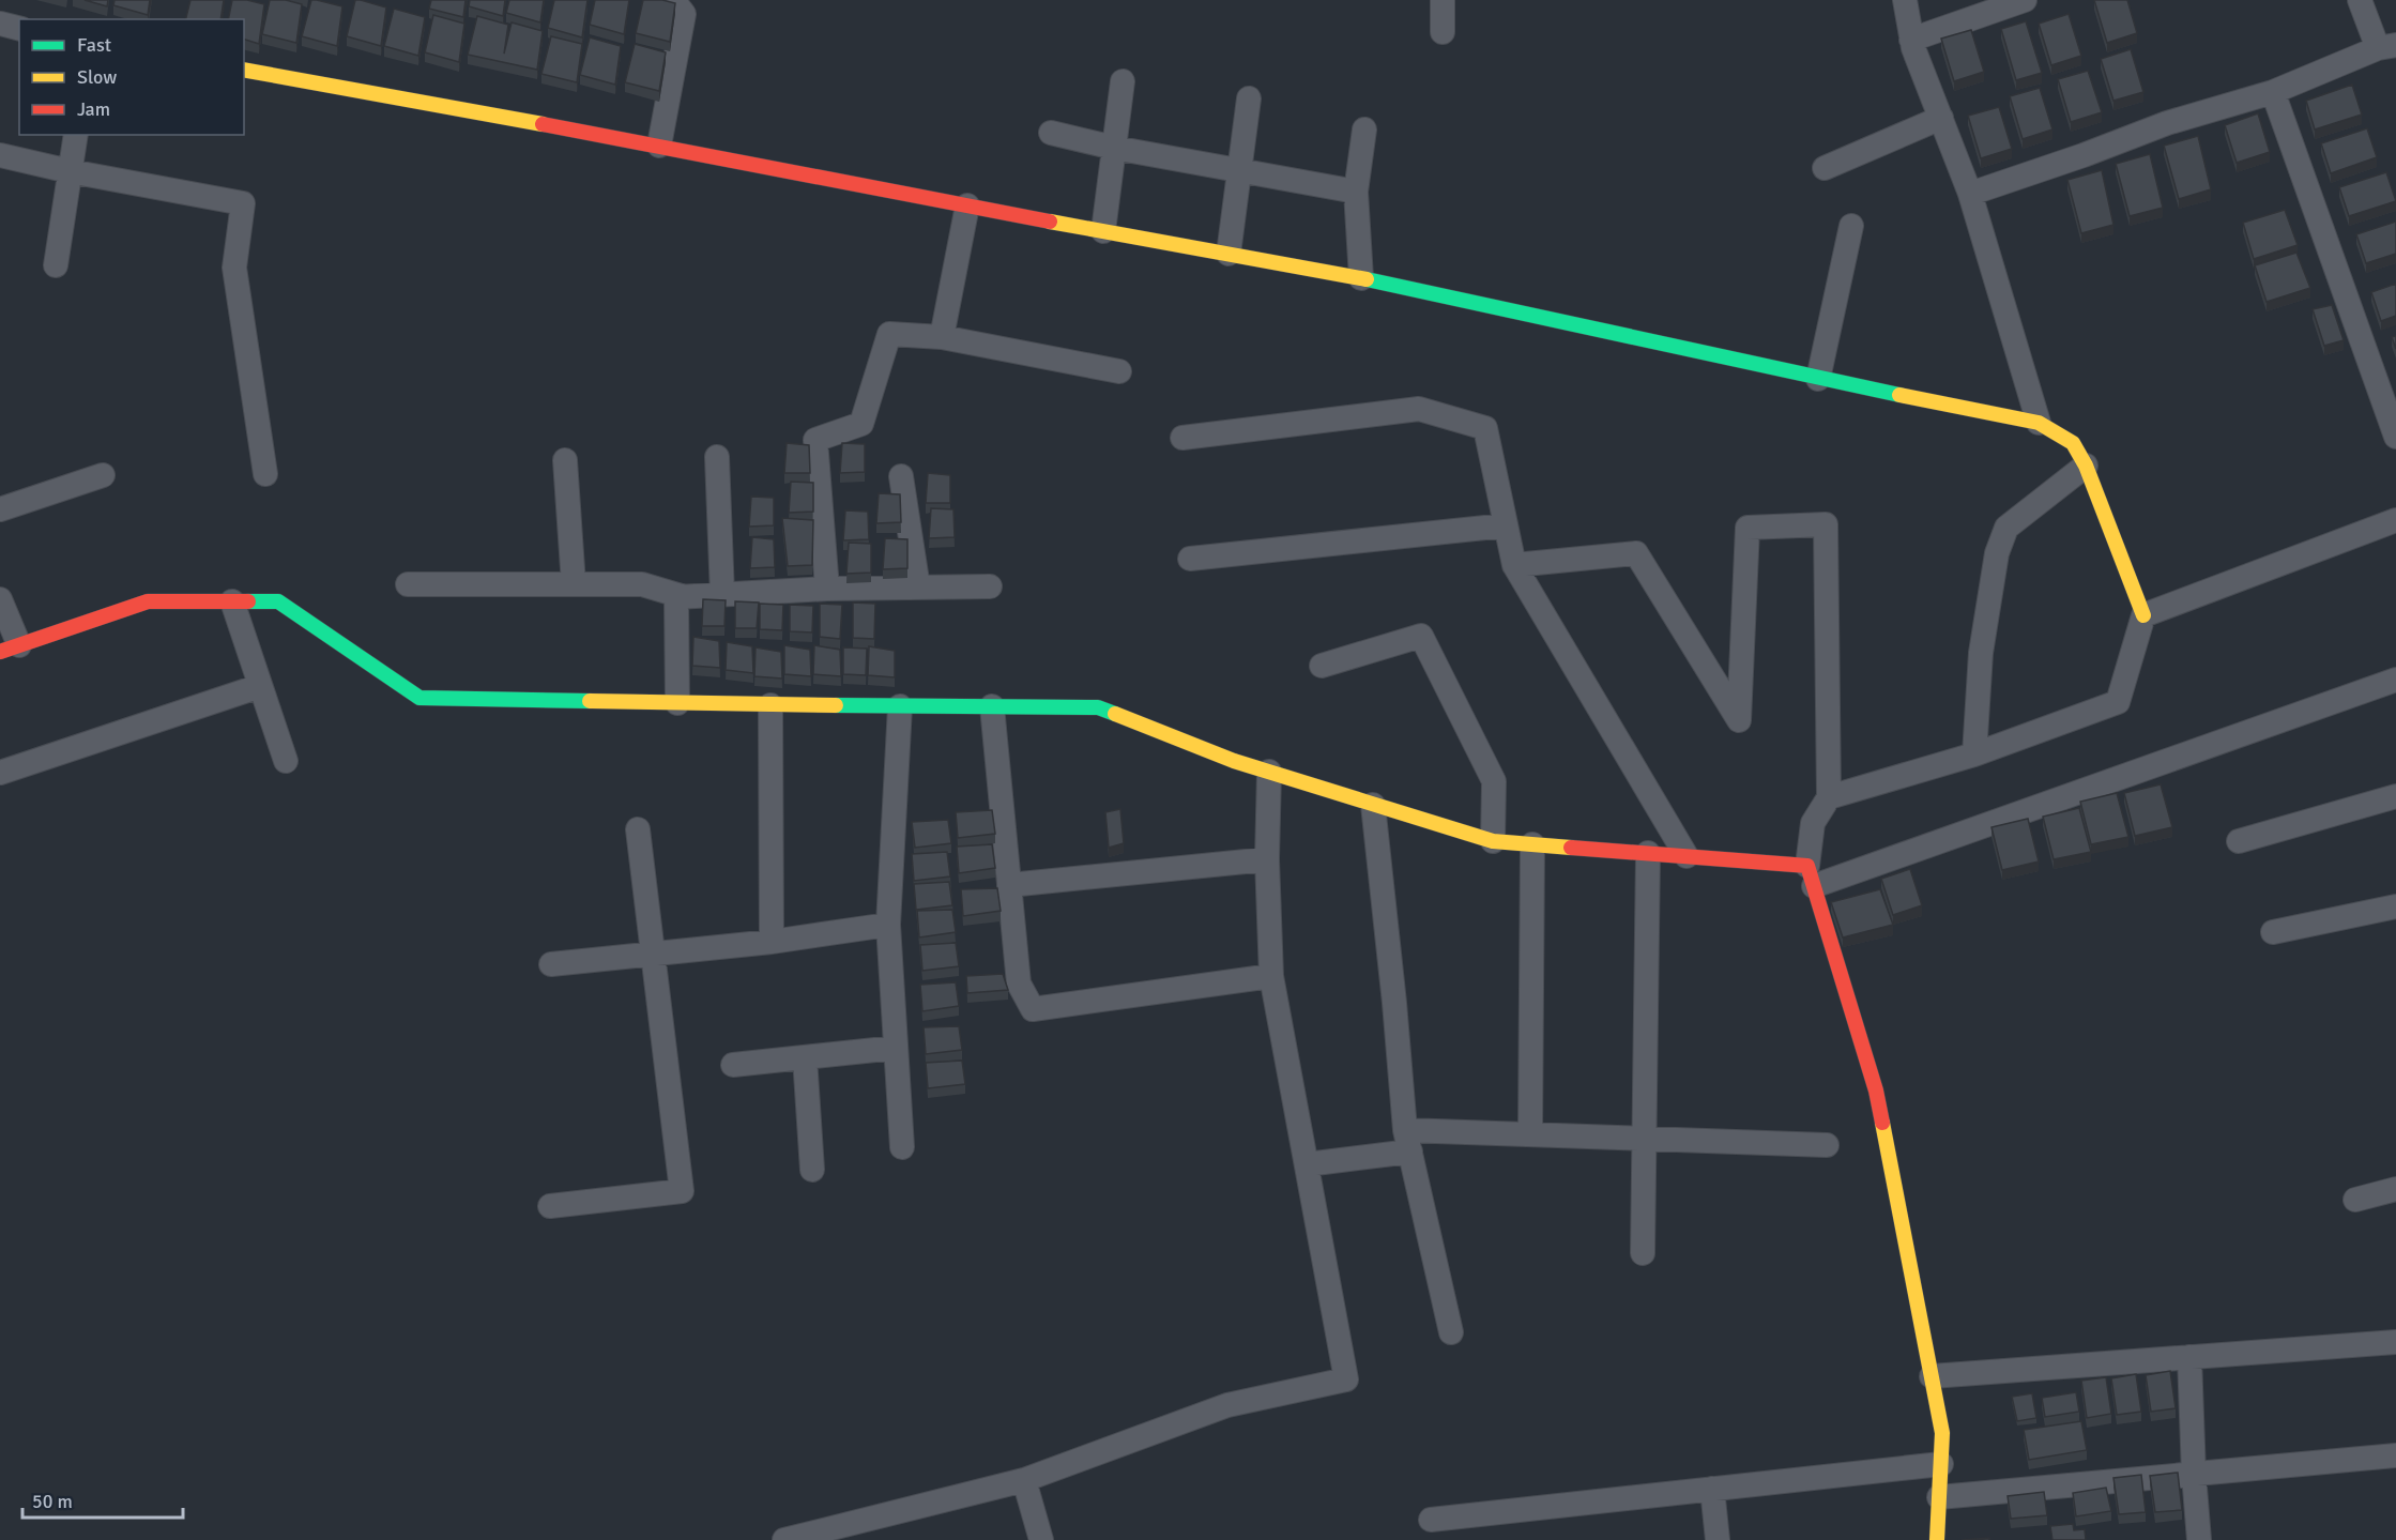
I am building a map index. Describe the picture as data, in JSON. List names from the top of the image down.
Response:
{
  "legend": ["Fast", "Slow", "Jam"],
  "scale_bar": "50 m"
}
